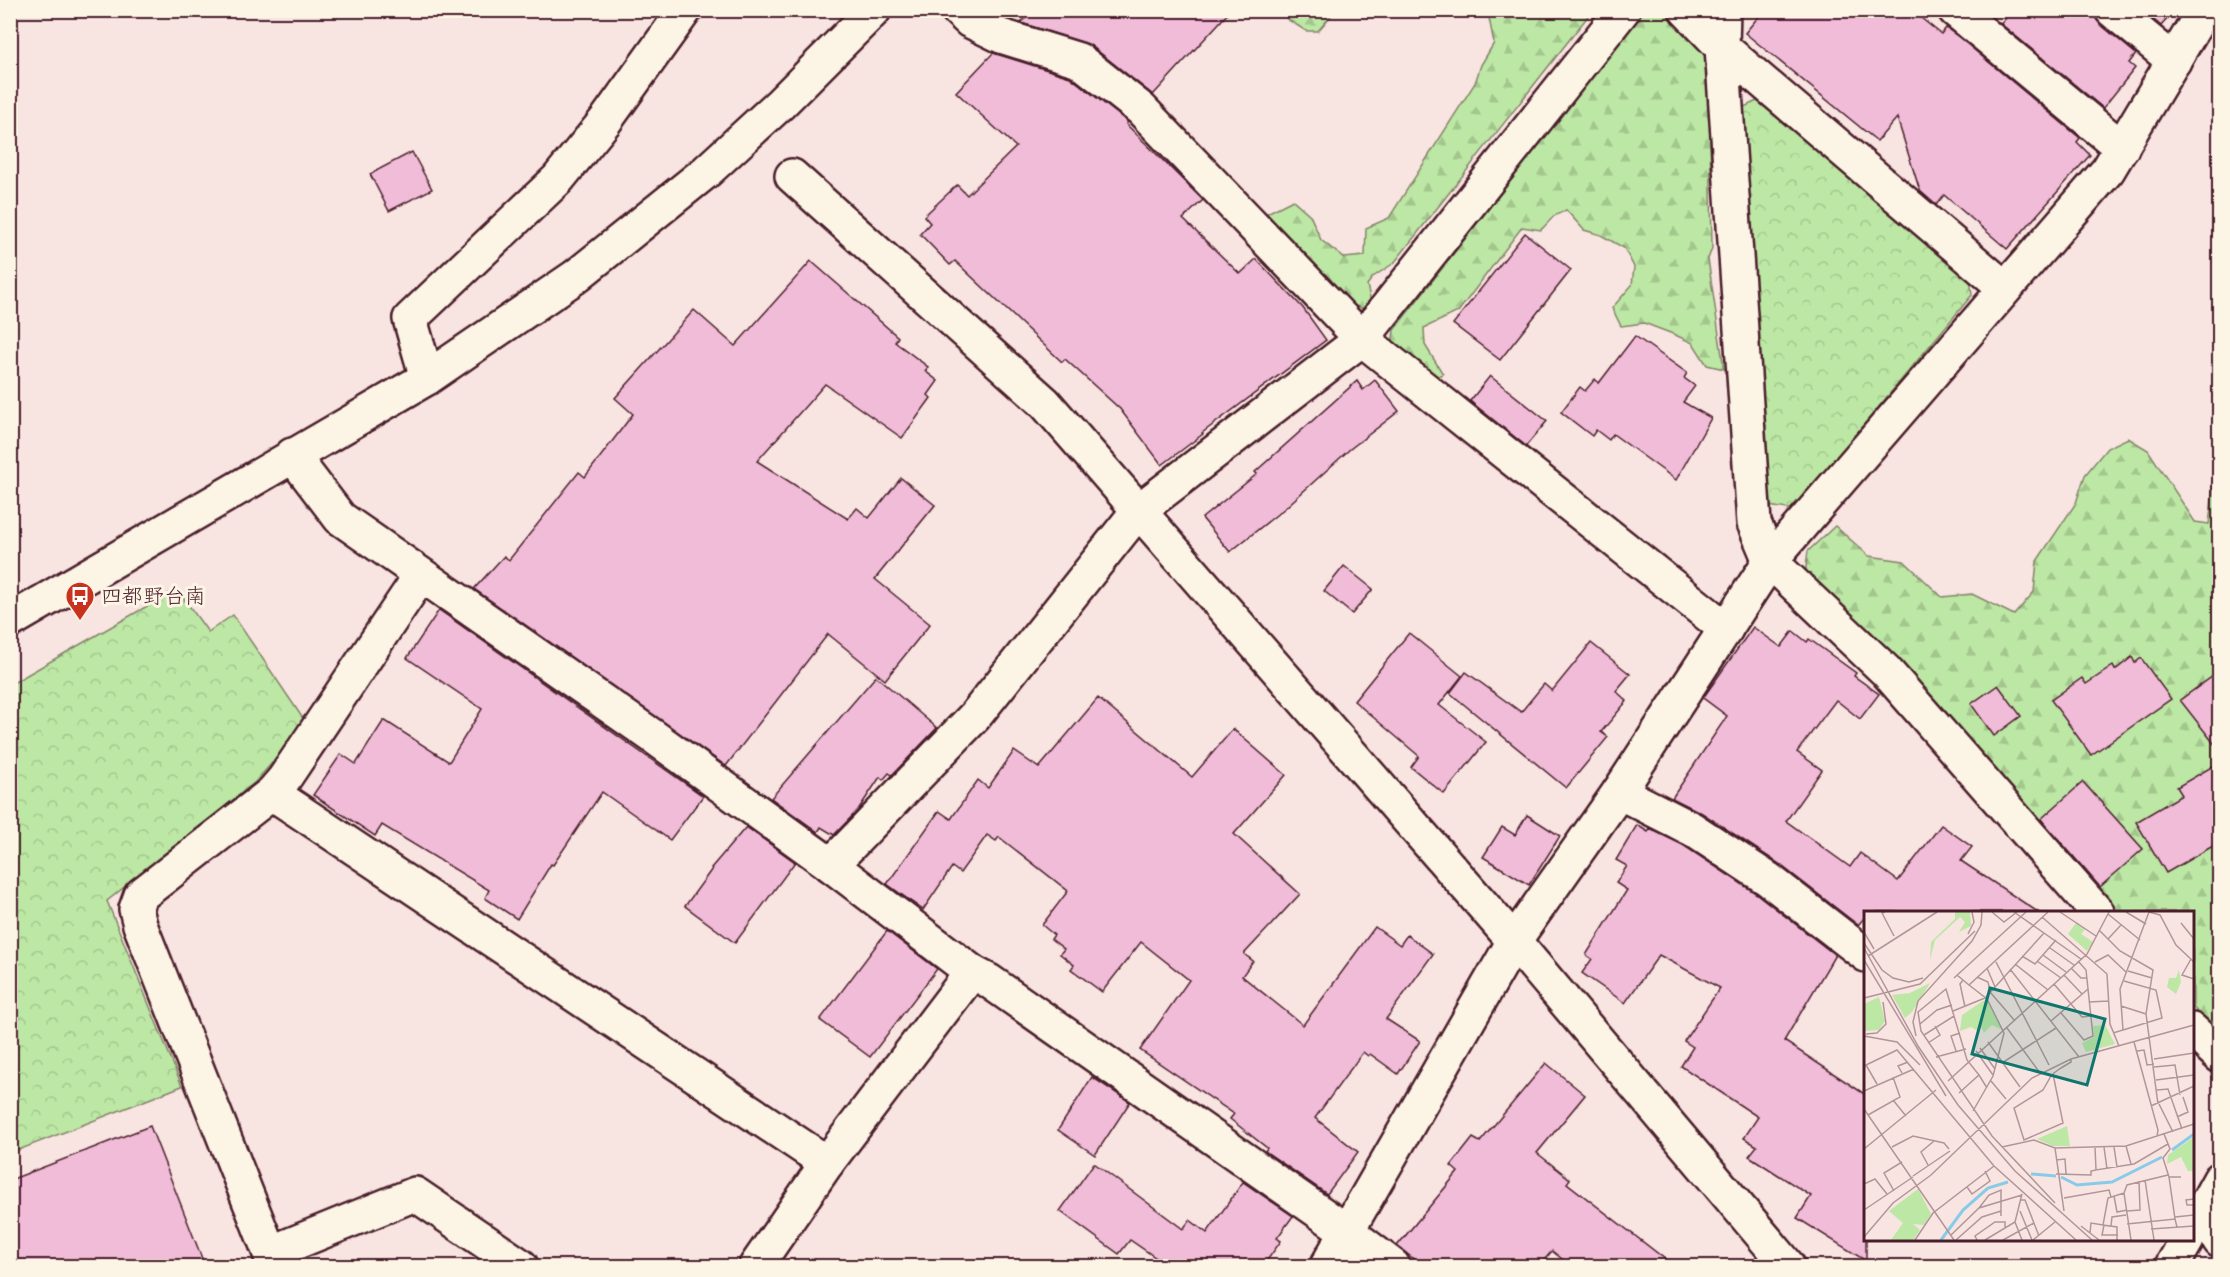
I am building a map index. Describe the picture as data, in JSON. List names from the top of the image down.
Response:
{
  "places": {
    "bus stop": ["四都野台南"]
  }
}
